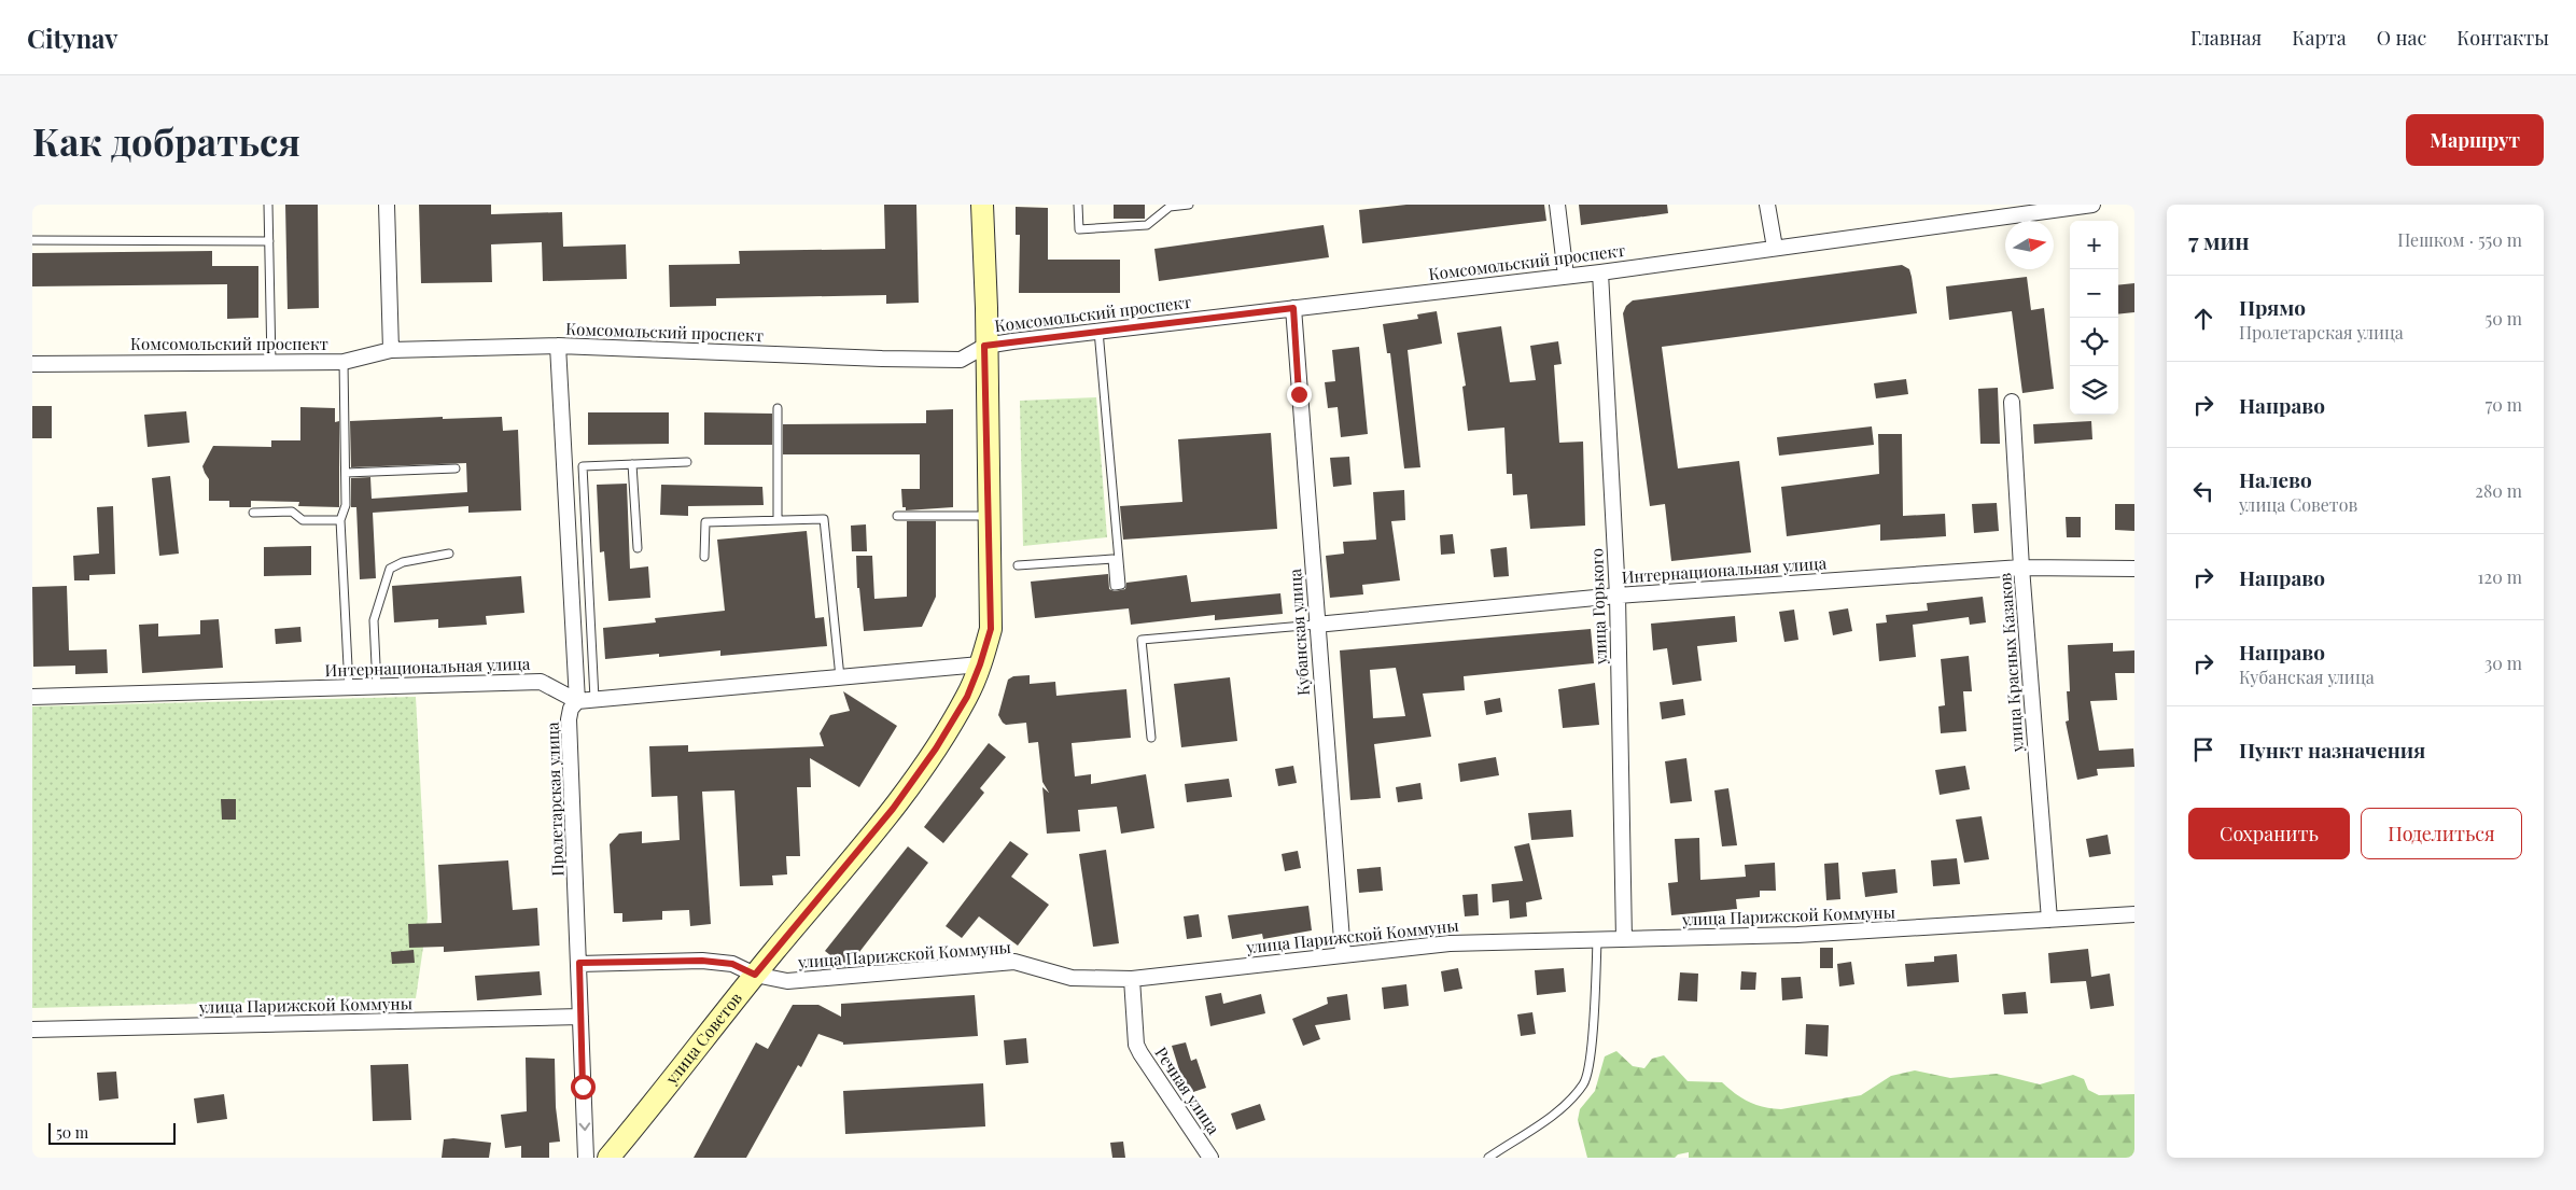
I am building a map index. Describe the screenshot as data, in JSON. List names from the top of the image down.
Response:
{
  "streets": {
    "main road": ["улица Советов"],
    "street": [
      "Комсомольский проспект",
      "Интернациональная улица",
      "улица Горького",
      "Кубанская улица",
      "улица Красных Казаков",
      "Пролетарская улица",
      "улица Парижской Коммуны",
      "Речная улица"
    ]
  },
  "crossings": [
    ["Комсомольский проспект", "улица Горького"],
    ["Комсомольский проспект", "Кубанская улица"],
    ["Комсомольский проспект", "Пролетарская улица"],
    ["Комсомольский проспект", "улица Советов"],
    ["Интернациональная улица", "улица Горького"],
    ["Интернациональная улица", "Кубанская улица"],
    ["Интернациональная улица", "улица Красных Казаков"],
    ["Интернациональная улица", "Пролетарская улица"],
    ["улица Горького", "улица Парижской Коммуны"],
    ["Кубанская улица", "улица Парижской Коммуны"],
    ["улица Красных Казаков", "улица Парижской Коммуны"],
    ["Пролетарская улица", "улица Парижской Коммуны"],
    ["улица Парижской Коммуны", "улица Советов"],
    ["улица Парижской Коммуны", "Речная улица"]
  ],
  "scale_bar": "50 m",
  "north": "right",
  "page": {
    "header": "Citynav",
    "nav": [
      "Главная",
      "Карта",
      "О нас",
      "Контакты"
    ],
    "buttons": [
      "Маршрут",
      ["Сохранить", "Поделиться"]
    ],
    "title": "Как добраться",
    "heading": ["7 мин", "Пешком · 550 m"],
    "map_buttons": ["+", "−"],
    "list": [
      ["Прямо", "Пролетарская улица", "50 m"],
      ["Направо", "70 m"],
      ["Налево", "улица Советов", "280 m"],
      ["Направо", "120 m"],
      ["Направо", "Кубанская улица", "30 m"],
      "Пункт назначения"
    ],
    "scale": "50 m"
  }
}
